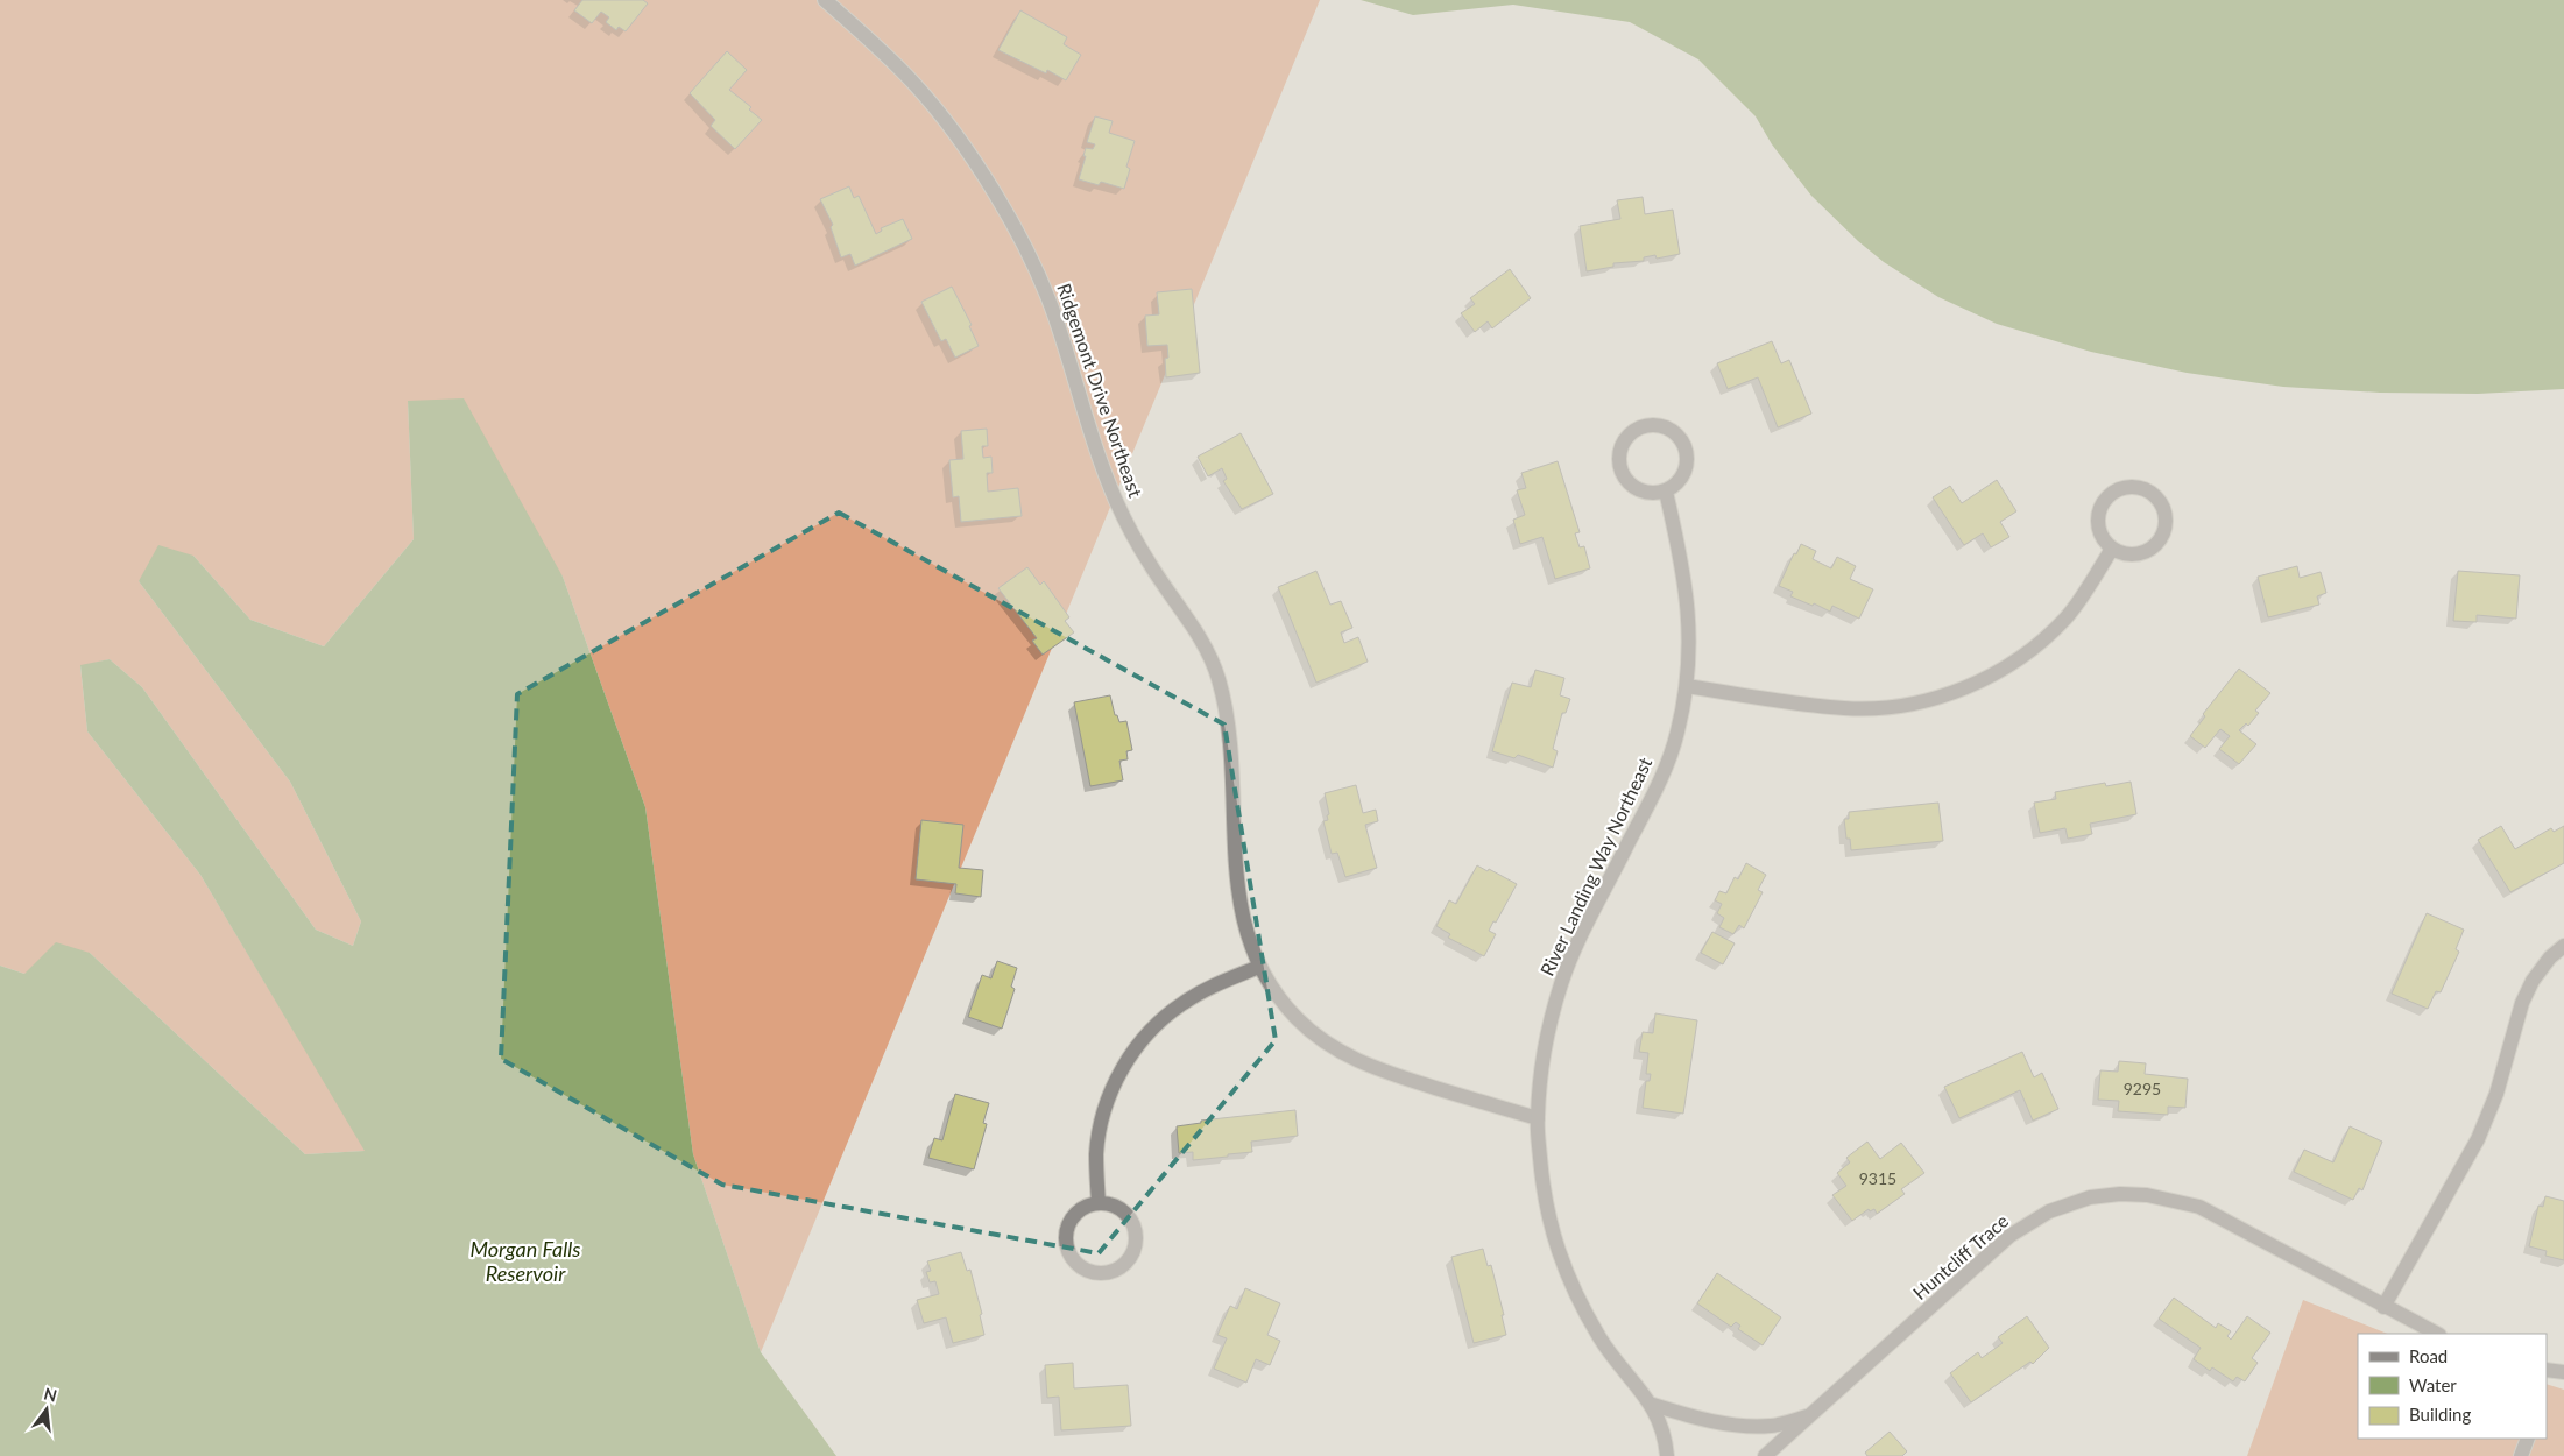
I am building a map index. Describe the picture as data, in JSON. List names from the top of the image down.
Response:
{
  "streets": {
    "street": ["Ridgemont Drive Northeast", "River Landing Way Northeast", "Huntcliff Trace"]
  },
  "crossings": [
    ["Ridgemont Drive Northeast", "River Landing Way Northeast"]
  ],
  "water": ["Morgan Falls Reservoir"],
  "house_numbers": ["9295", "9315"],
  "legend": ["Road", "Water", "Building"],
  "north": "top"
}
